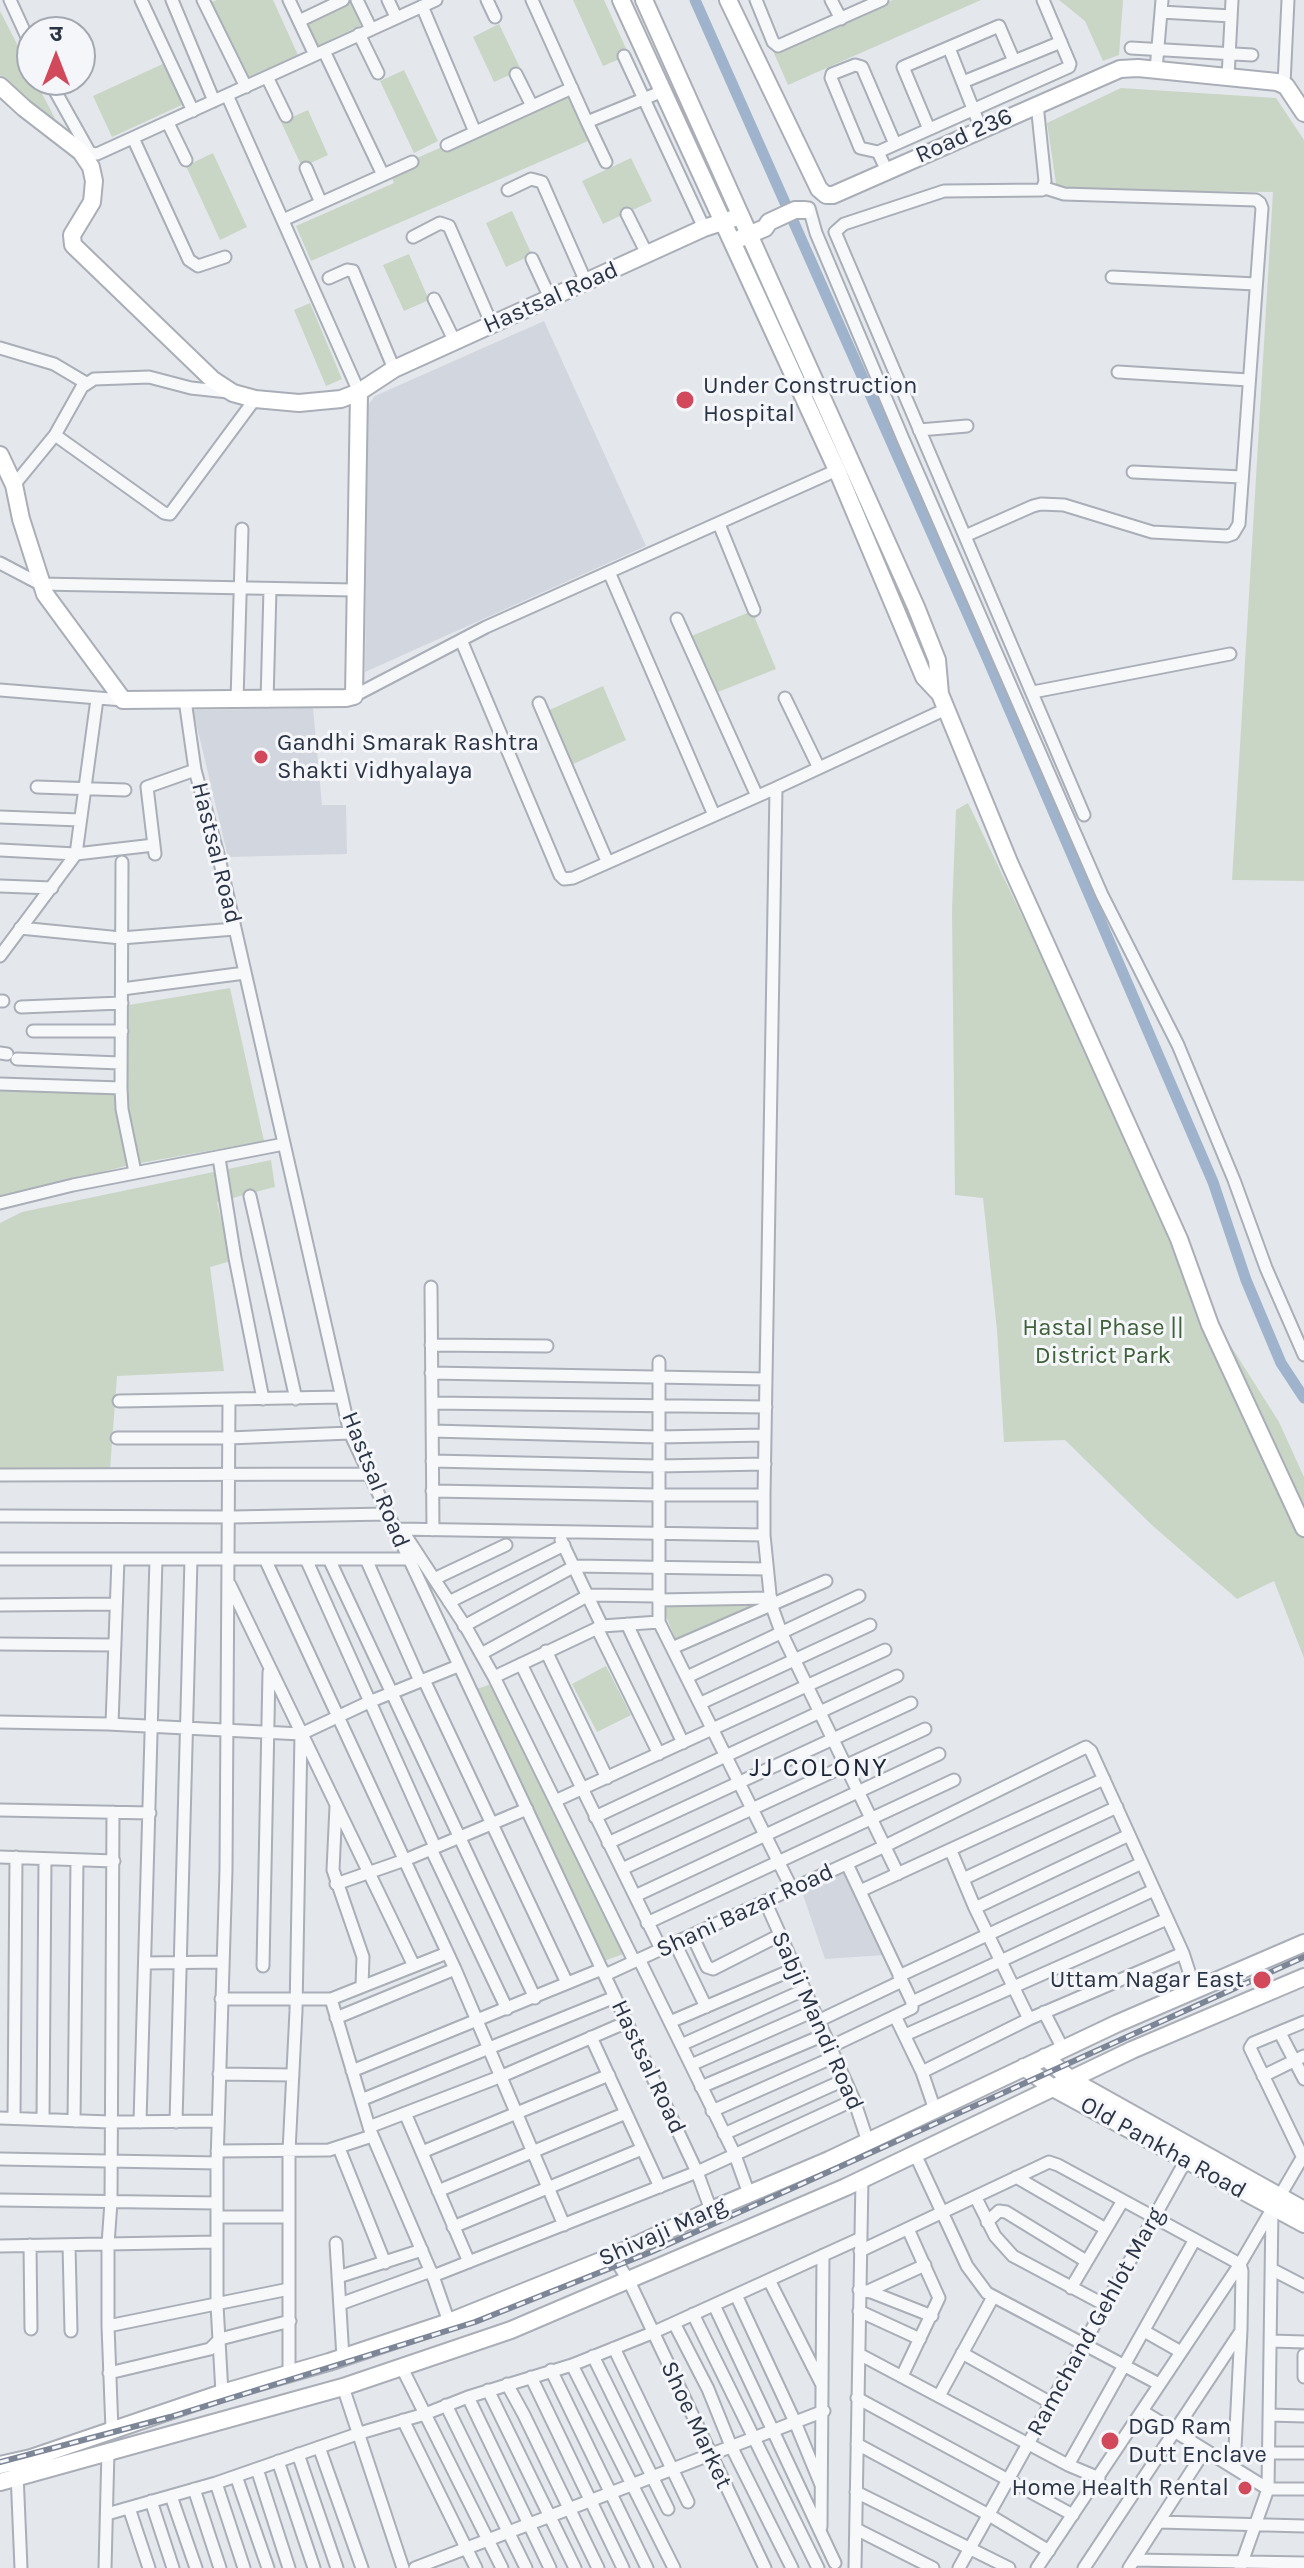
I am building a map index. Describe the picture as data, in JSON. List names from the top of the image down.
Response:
{
  "streets": {
    "street": [
      "Road 236",
      "Hastsal Road",
      "Shani Bazar Road",
      "Sabji Mandi Road",
      "Old Pankha Road",
      "Shivaji Marg",
      "Ramchand Gehlot Marg",
      "Shoe Market"
    ]
  },
  "crossings": [
    ["Hastsal Road", "Shani Bazar Road"],
    ["Hastsal Road", "Shivaji Marg"],
    ["Shani Bazar Road", "Sabji Mandi Road"],
    ["Sabji Mandi Road", "Shivaji Marg"],
    ["Old Pankha Road", "Shivaji Marg"],
    ["Old Pankha Road", "Ramchand Gehlot Marg"],
    ["Shivaji Marg", "Shoe Market"]
  ],
  "districts": ["JJ COLONY"],
  "parks": ["Hastal Phase || District Park"],
  "places": [
    "Under Construction Hospital",
    "Gandhi Smarak Rashtra Shakti Vidhyalaya",
    "Uttam Nagar East",
    "DGD Ram Dutt Enclave",
    "Home Health Rental"
  ],
  "north": "top"
}
